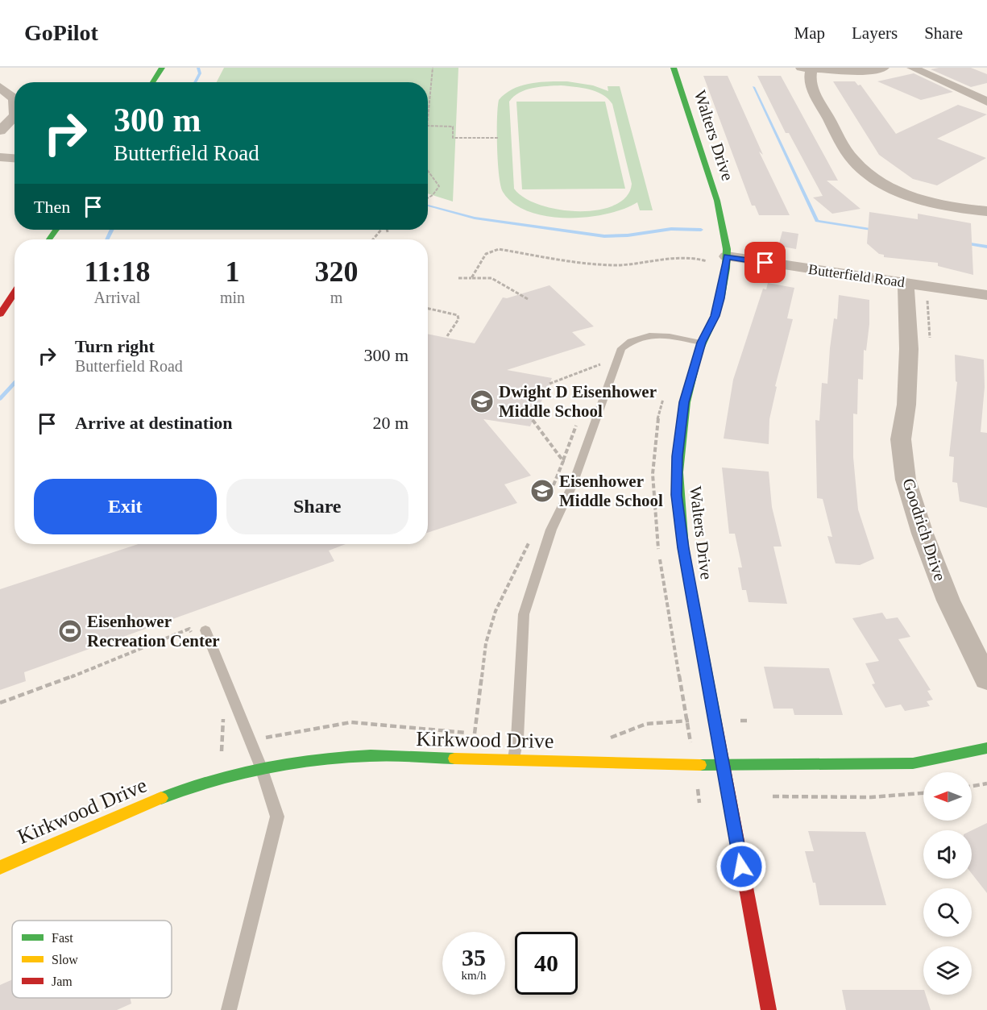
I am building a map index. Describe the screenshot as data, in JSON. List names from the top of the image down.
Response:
{
  "streets": {
    "street": [
      "Walters Drive",
      "Butterfield Road",
      "Goodrich Drive",
      "Kirkwood Drive"
    ]
  },
  "crossings": [
    ["Walters Drive", "Butterfield Road"],
    ["Walters Drive", "Kirkwood Drive"],
    ["Butterfield Road", "Goodrich Drive"]
  ],
  "places": {
    "school or university": ["Dwight D Eisenhower Middle School", "Eisenhower Middle School"],
    "sports": ["Eisenhower Recreation Center"]
  },
  "legend": ["Fast", "Slow", "Jam"],
  "north": "left",
  "page": {
    "header": "GoPilot",
    "nav": ["Map", "Layers", "Share"],
    "turn": ["300 m", "Butterfield Road"],
    "then": "Then",
    "eta": [
      "11:18",
      "Arrival",
      "1",
      "min",
      "320",
      "m"
    ],
    "list": [
      {
        "name": "Turn right",
        "note": "Butterfield Road",
        "value": "300 m"
      },
      {
        "name": "Arrive at destination",
        "value": "20 m"
      }
    ],
    "buttons": ["Exit", "Share"],
    "speed": "35 km/h",
    "limit": "40"
  }
}
